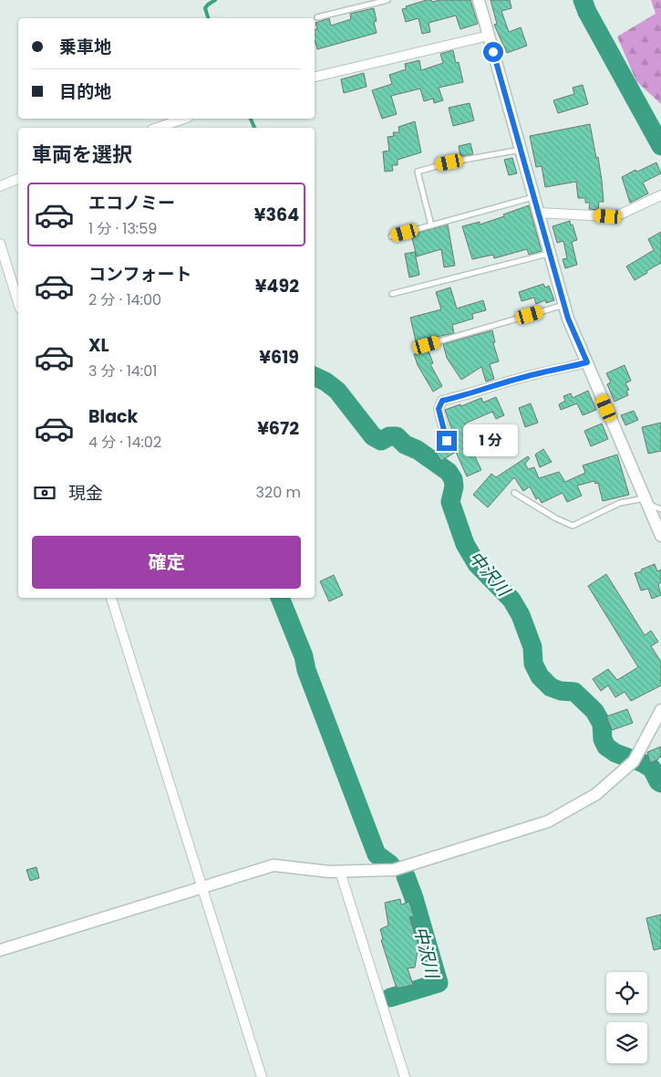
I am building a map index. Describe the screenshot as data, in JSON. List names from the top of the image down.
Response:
{
  "water": ["中沢川"],
  "page": {
    "banner": ["乗車地", "目的地"],
    "heading": "車両を選択",
    "list": [
      {
        "name": "エコノミー",
        "note": "1 分 · 13:59",
        "value": "¥364"
      },
      {
        "name": "コンフォート",
        "note": "2 分 · 14:00",
        "value": "¥492"
      },
      {
        "name": "XL",
        "note": "3 分 · 14:01",
        "value": "¥619"
      },
      {
        "name": "Black",
        "note": "4 分 · 14:02",
        "value": "¥672"
      }
    ],
    "bubble": "1 分",
    "pay": ["現金", "320 m"],
    "buttons": "確定"
  }
}
